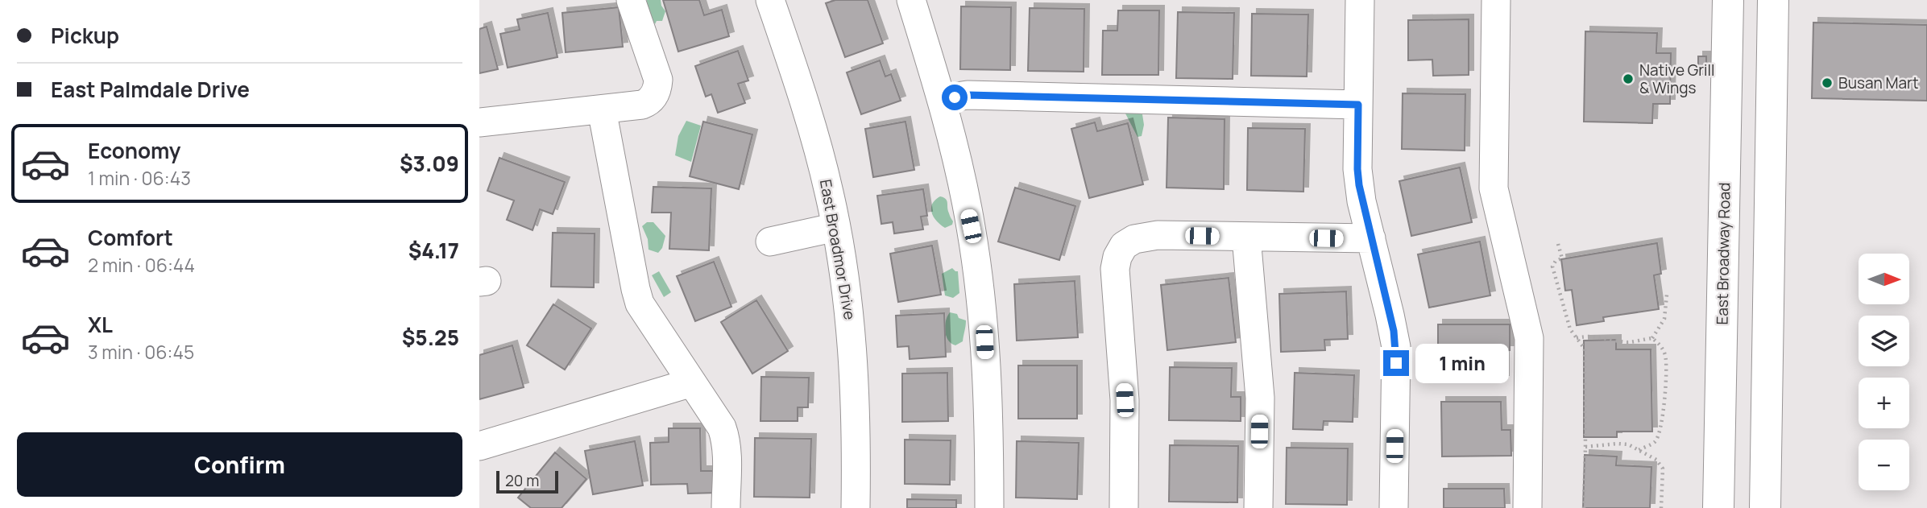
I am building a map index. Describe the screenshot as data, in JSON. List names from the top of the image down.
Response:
{
  "streets": {
    "main road": ["East Broadway Road"],
    "street": ["East Broadmor Drive"]
  },
  "places": ["Native Grill & Wings", "Busan Mart"],
  "scale_bar": "20 m",
  "north": "right",
  "page": {
    "banner": ["Pickup", "East Palmdale Drive"],
    "list": [
      {
        "name": "Economy",
        "note": "1 min · 06:43",
        "value": "$3.09"
      },
      {
        "name": "Comfort",
        "note": "2 min · 06:44",
        "value": "$4.17"
      },
      {
        "name": "XL",
        "note": "3 min · 06:45",
        "value": "$5.25"
      }
    ],
    "map_buttons": ["+", "−"],
    "bubble": "1 min",
    "buttons": "Confirm",
    "scale": "20 m"
  }
}
